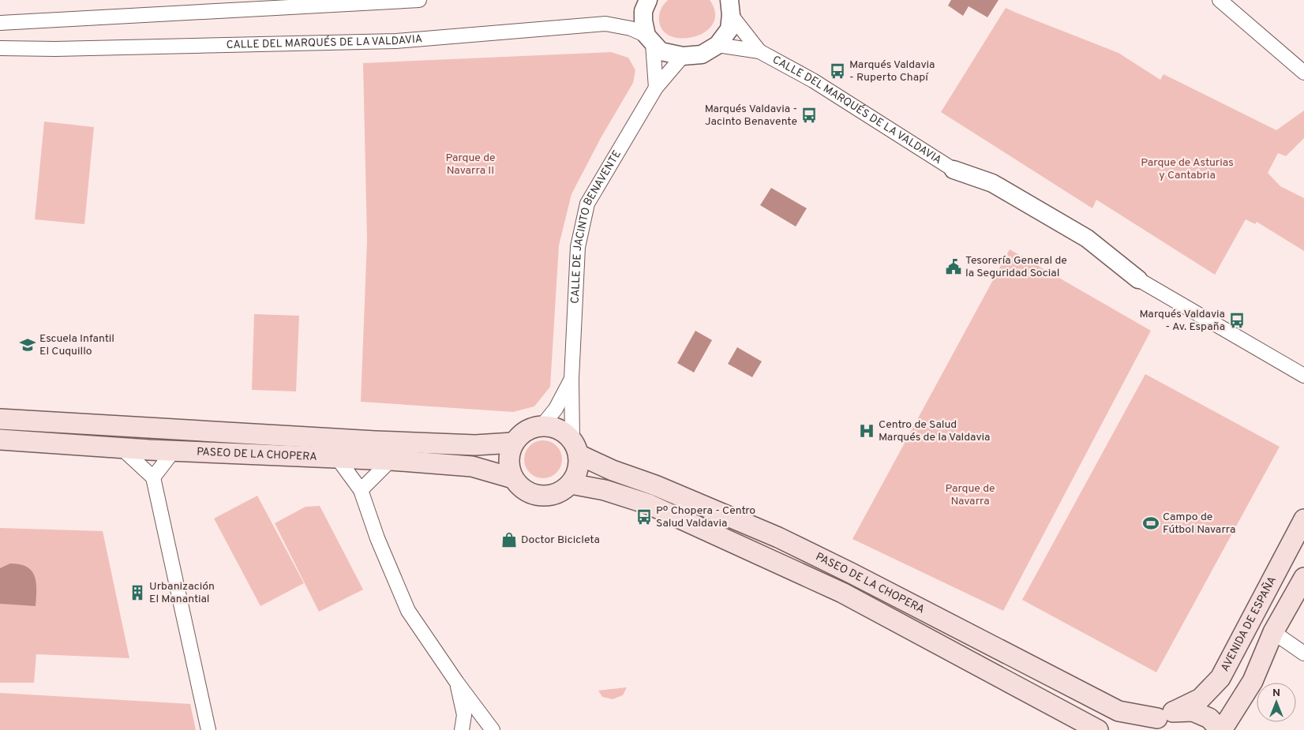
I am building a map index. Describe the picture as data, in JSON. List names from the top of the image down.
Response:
{
  "streets": {
    "main road": ["PASEO DE LA CHOPERA", "AVENIDA DE ESPAÑA"],
    "street": ["CALLE DEL MARQUÉS DE LA VALDAVIA", "CALLE DE JACINTO BENAVENTE"]
  },
  "crossings": [
    ["CALLE DE JACINTO BENAVENTE", "PASEO DE LA CHOPERA"],
    ["PASEO DE LA CHOPERA", "AVENIDA DE ESPAÑA"]
  ],
  "parks": ["Parque de Navarra II", "Parque de Asturias y Cantabria", "Parque de Navarra"],
  "places": {
    "bus stop": [
      "Marqués Valdavia - Ruperto Chapí",
      "Marqués Valdavia - Jacinto Benavente",
      "Marqués Valdavia - Av. España",
      "Pº Chopera - Centro Salud Valdavia"
    ],
    "public building": ["Tesorería General de la Seguridad Social"],
    "school or university": ["Escuela Infantil El Cuquillo"],
    "hospital": ["Centro de Salud Marqués de la Valdavia"],
    "sports": ["Campo de Fútbol Navarra"],
    "shop": ["Doctor Bicicleta"],
    "building": ["Urbanización El Manantial"]
  },
  "north": "top"
}
